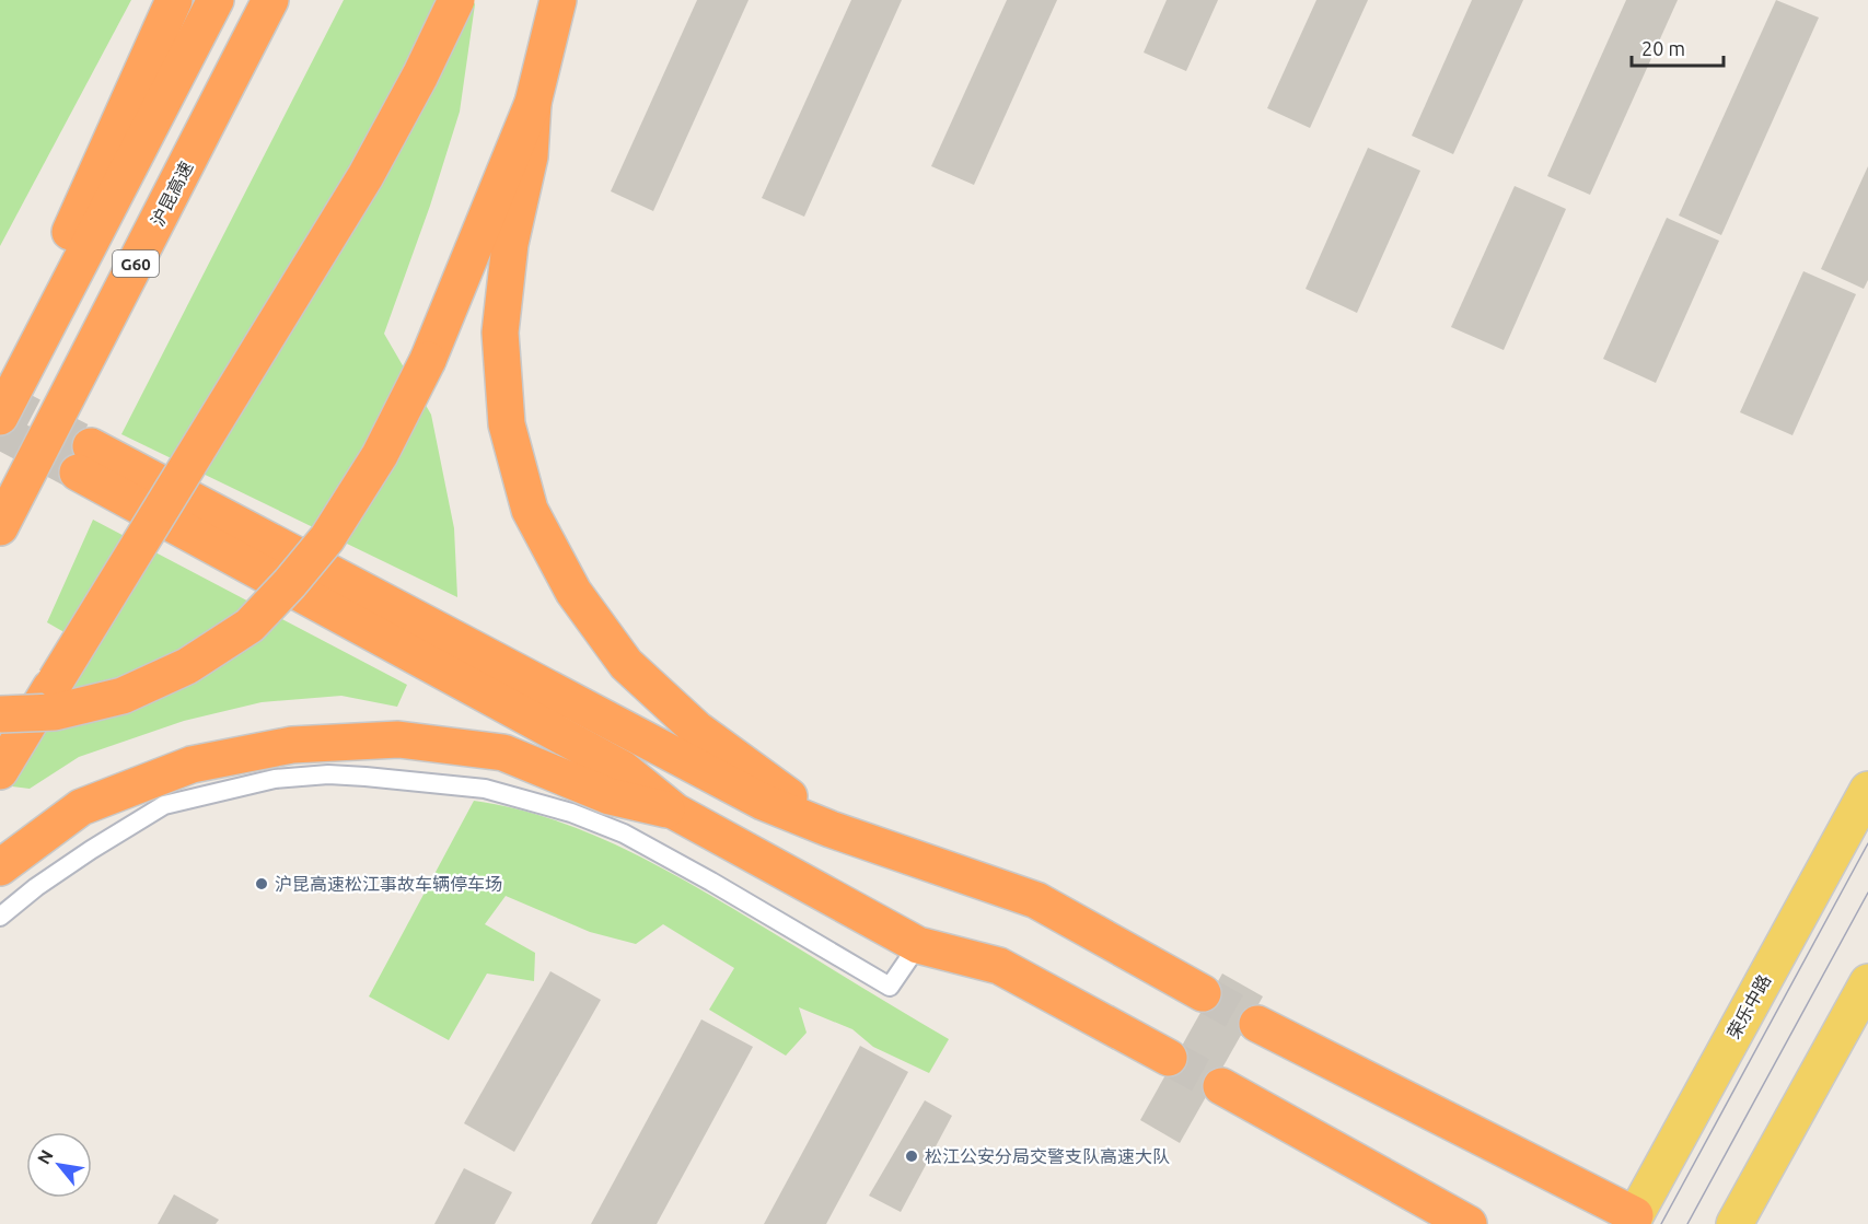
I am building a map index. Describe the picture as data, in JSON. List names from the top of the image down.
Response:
{
  "streets": {
    "highway": ["沪昆高速", "G60"],
    "main road": ["荣乐中路"]
  },
  "places": ["沪昆高速松江事故车辆停车场", "松江公安分局交警支队高速大队"],
  "scale_bar": "20 m",
  "north": "top left"
}
